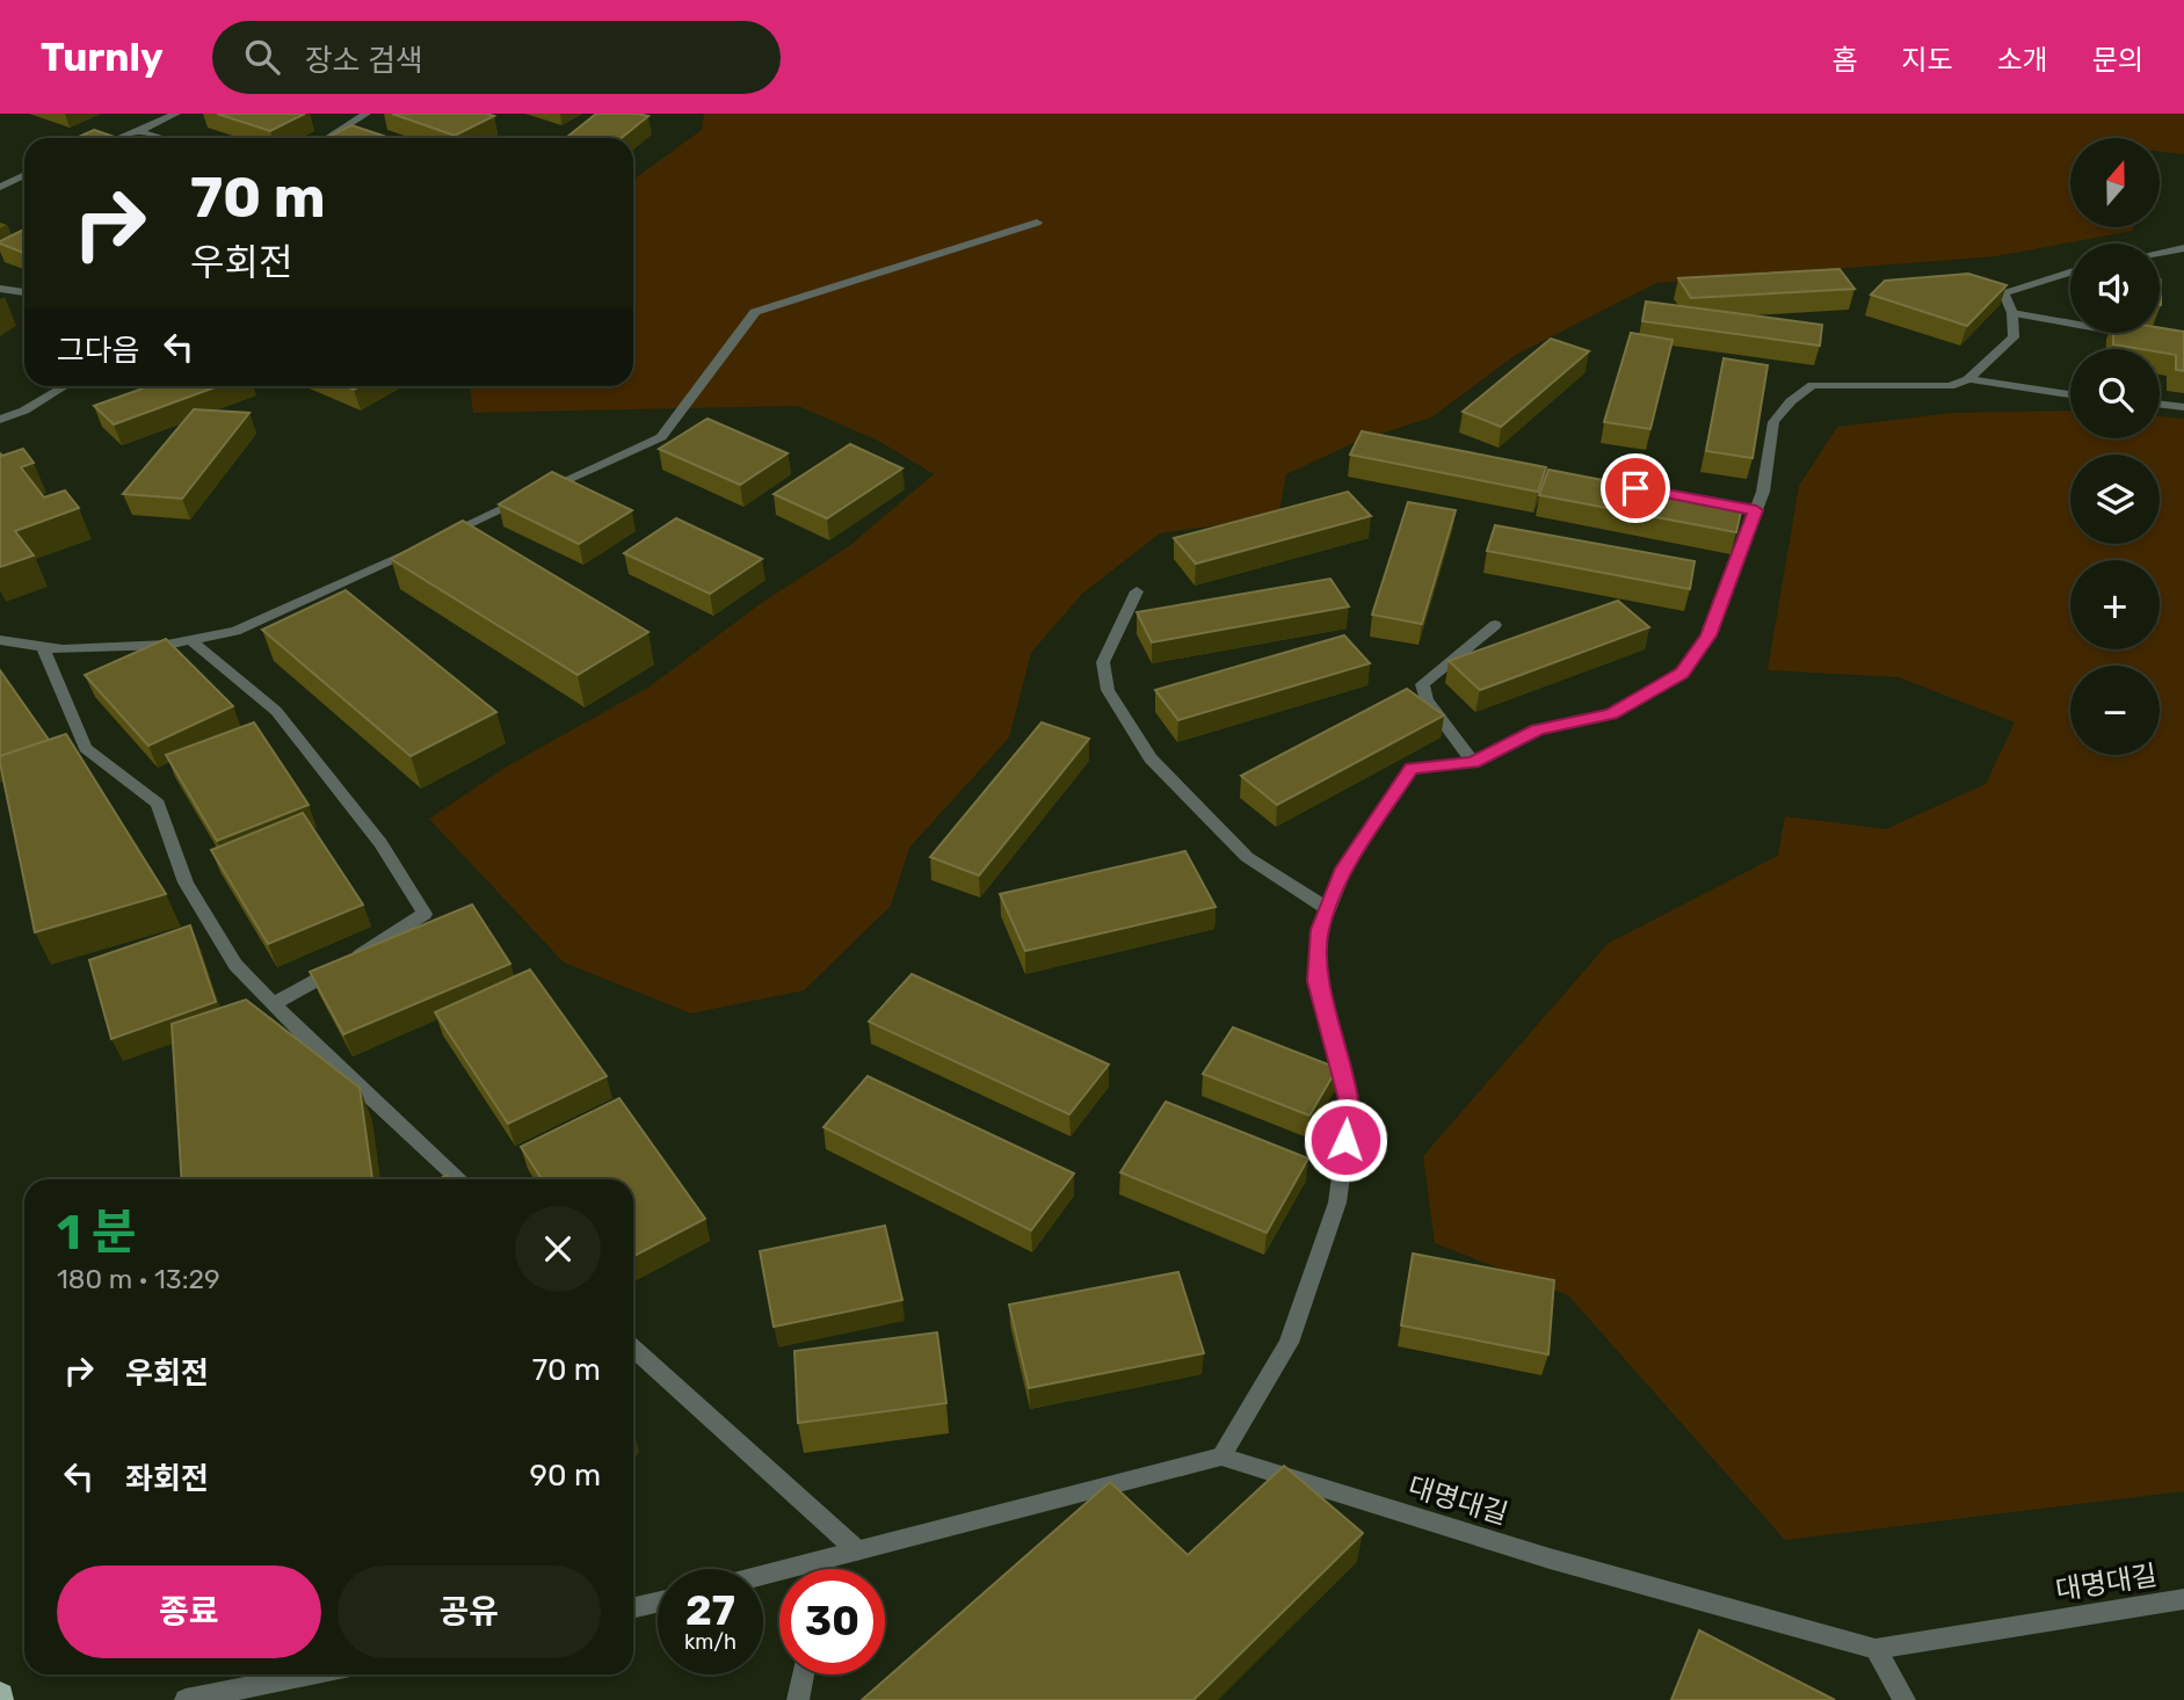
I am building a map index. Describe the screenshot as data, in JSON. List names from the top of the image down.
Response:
{
  "streets": {
    "street": ["대명대길"]
  },
  "north": "top",
  "page": {
    "header": "Turnly",
    "search": "장소 검색",
    "nav": [
      "홈",
      "지도",
      "소개",
      "문의"
    ],
    "map_buttons": ["+", "−"],
    "turn": ["70 m", "우회전"],
    "then": "그다음",
    "heading": ["1 분", "180 m · 13:29"],
    "list": [
      {
        "name": "우회전",
        "value": "70 m"
      },
      {
        "name": "좌회전",
        "value": "90 m"
      }
    ],
    "buttons": ["종료", "공유"],
    "speed": "27 km/h",
    "limit": "30"
  }
}
